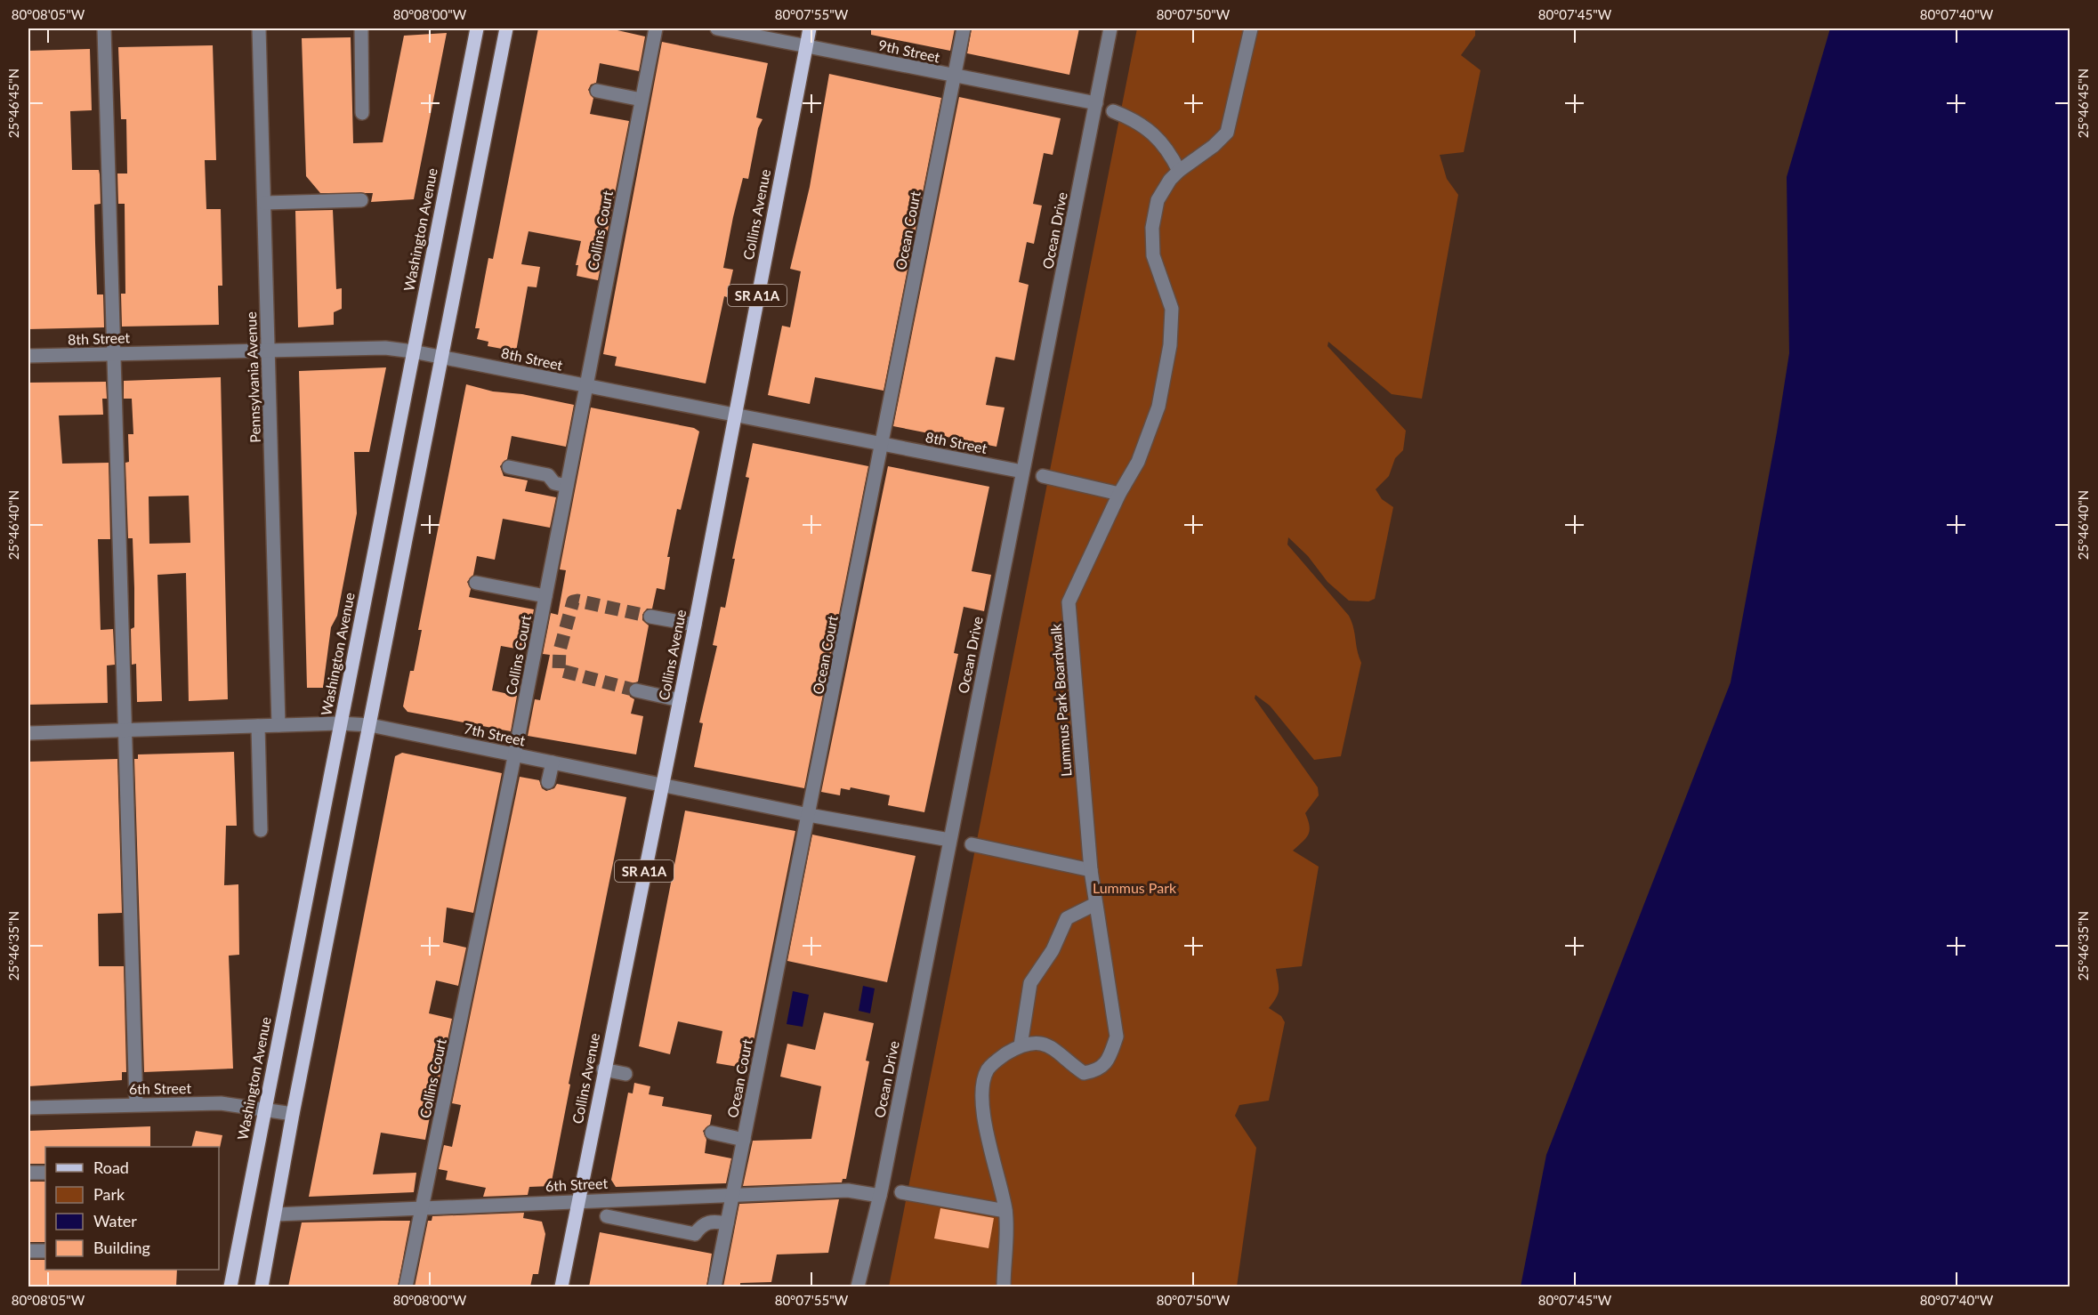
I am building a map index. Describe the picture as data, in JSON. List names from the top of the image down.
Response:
{
  "streets": {
    "main road": ["Collins Avenue", "Washington Avenue", "SR A1A"],
    "street": [
      "9th Street",
      "Collins Court",
      "Ocean Court",
      "Ocean Drive",
      "8th Street",
      "Pennsylvania Avenue",
      "Lummus Park Boardwalk",
      "7th Street",
      "6th Street"
    ]
  },
  "crossings": [
    ["9th Street", "Collins Avenue"],
    ["9th Street", "Ocean Court"],
    ["9th Street", "Ocean Drive"],
    ["Collins Avenue", "8th Street"],
    ["Collins Avenue", "7th Street"],
    ["Collins Avenue", "6th Street"],
    ["Washington Avenue", "8th Street"],
    ["Washington Avenue", "7th Street"],
    ["Washington Avenue", "6th Street"],
    ["Collins Court", "8th Street"],
    ["Collins Court", "7th Street"],
    ["Collins Court", "6th Street"],
    ["Ocean Court", "8th Street"],
    ["Ocean Court", "7th Street"],
    ["Ocean Court", "6th Street"],
    ["Ocean Drive", "8th Street"],
    ["Ocean Drive", "7th Street"],
    ["Ocean Drive", "6th Street"],
    ["8th Street", "Pennsylvania Avenue"],
    ["Pennsylvania Avenue", "7th Street"]
  ],
  "parks": ["Lummus Park"],
  "legend": [
    "Road",
    "Park",
    "Water",
    "Building"
  ],
  "coordinates": [
    "80°08'05\"W",
    "80°08'00\"W",
    "80°07'55\"W",
    "80°07'50\"W",
    "80°07'45\"W",
    "80°07'40\"W",
    "25°46'45\"N",
    "25°46'40\"N",
    "25°46'35\"N"
  ]
}
